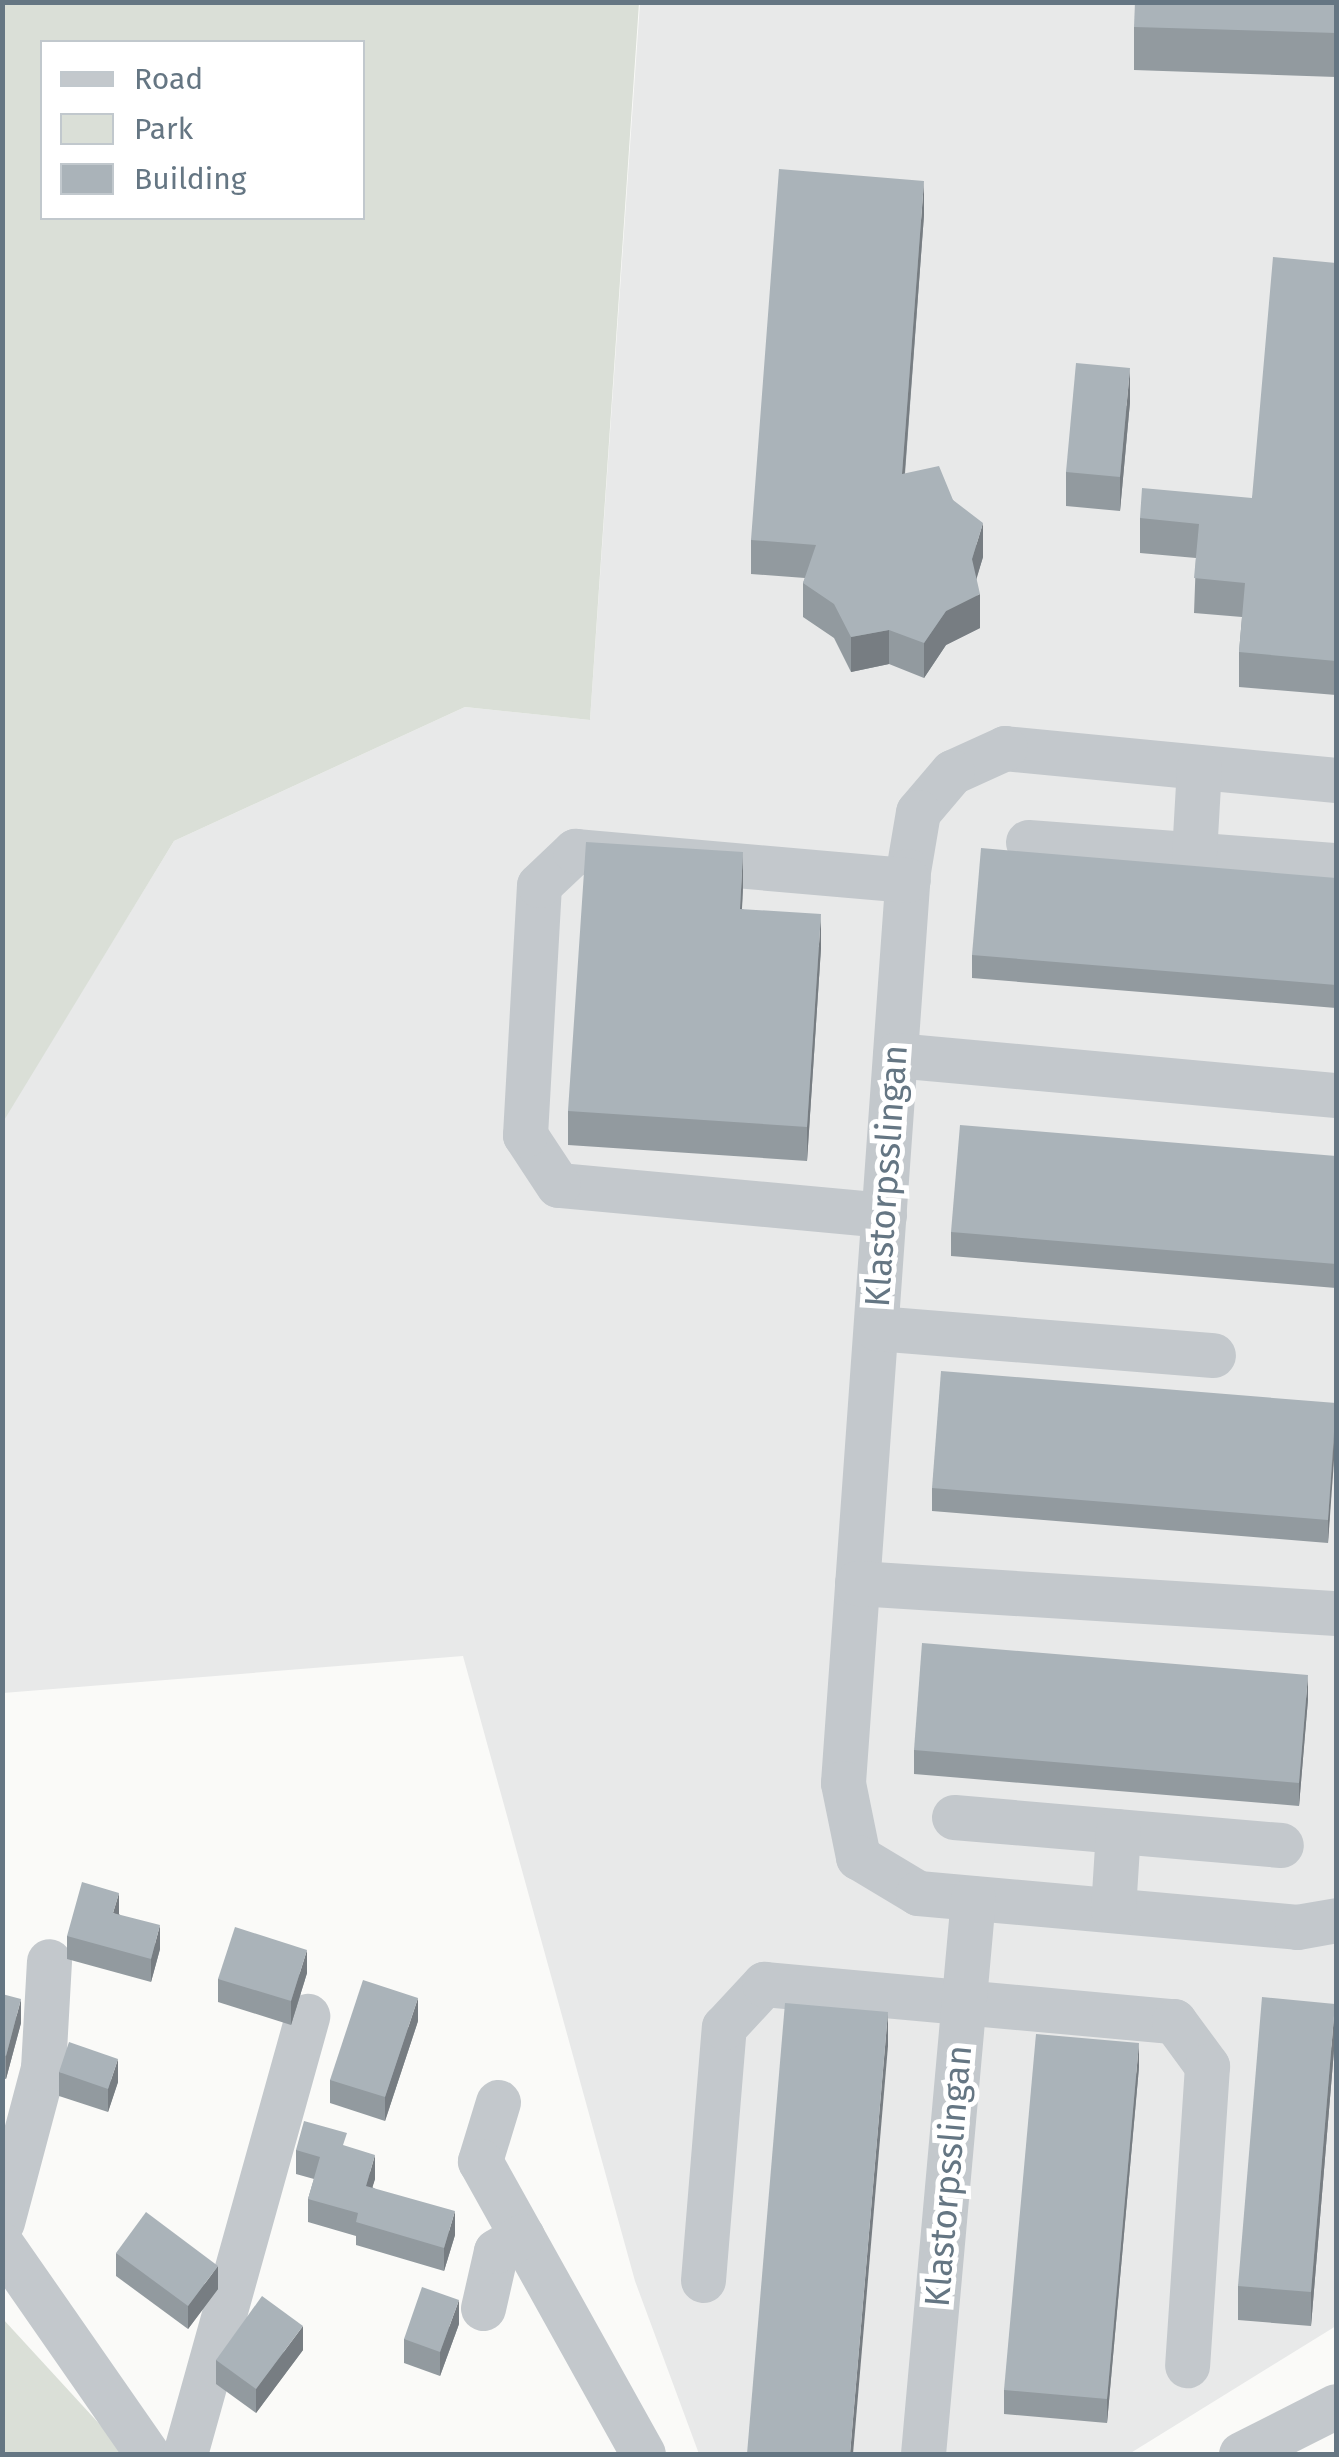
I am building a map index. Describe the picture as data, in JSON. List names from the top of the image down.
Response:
{
  "streets": {
    "street": ["Klastorpsslingan"]
  },
  "legend": ["Road", "Park", "Building"]
}
